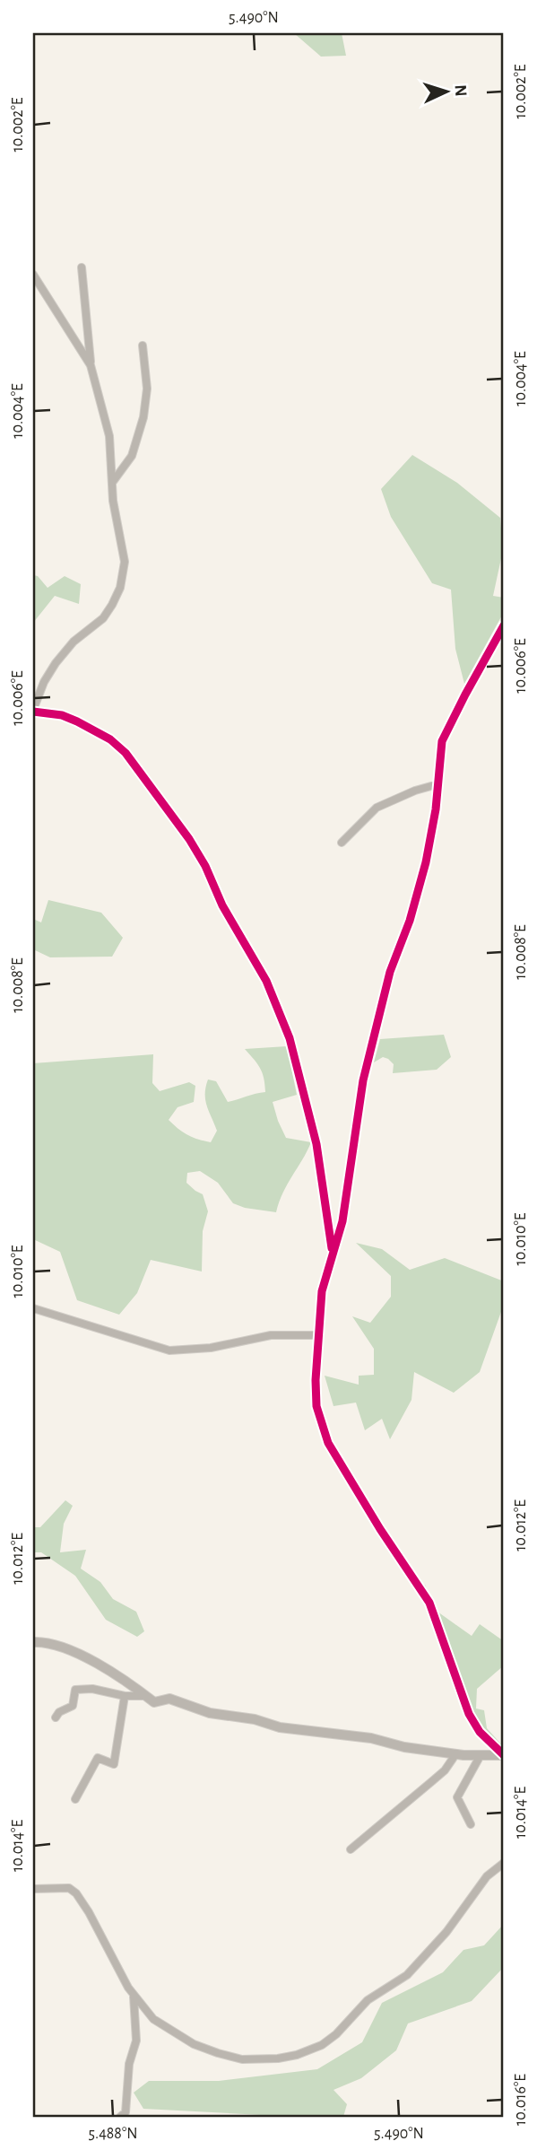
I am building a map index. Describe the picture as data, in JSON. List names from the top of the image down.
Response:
{
  "north": "right",
  "coordinates": [
    "5.490°N",
    "10.002°E",
    "10.004°E",
    "10.006°E",
    "10.008°E",
    "10.010°E",
    "10.012°E",
    "10.014°E",
    "10.016°E",
    "5.488°N"
  ]
}
